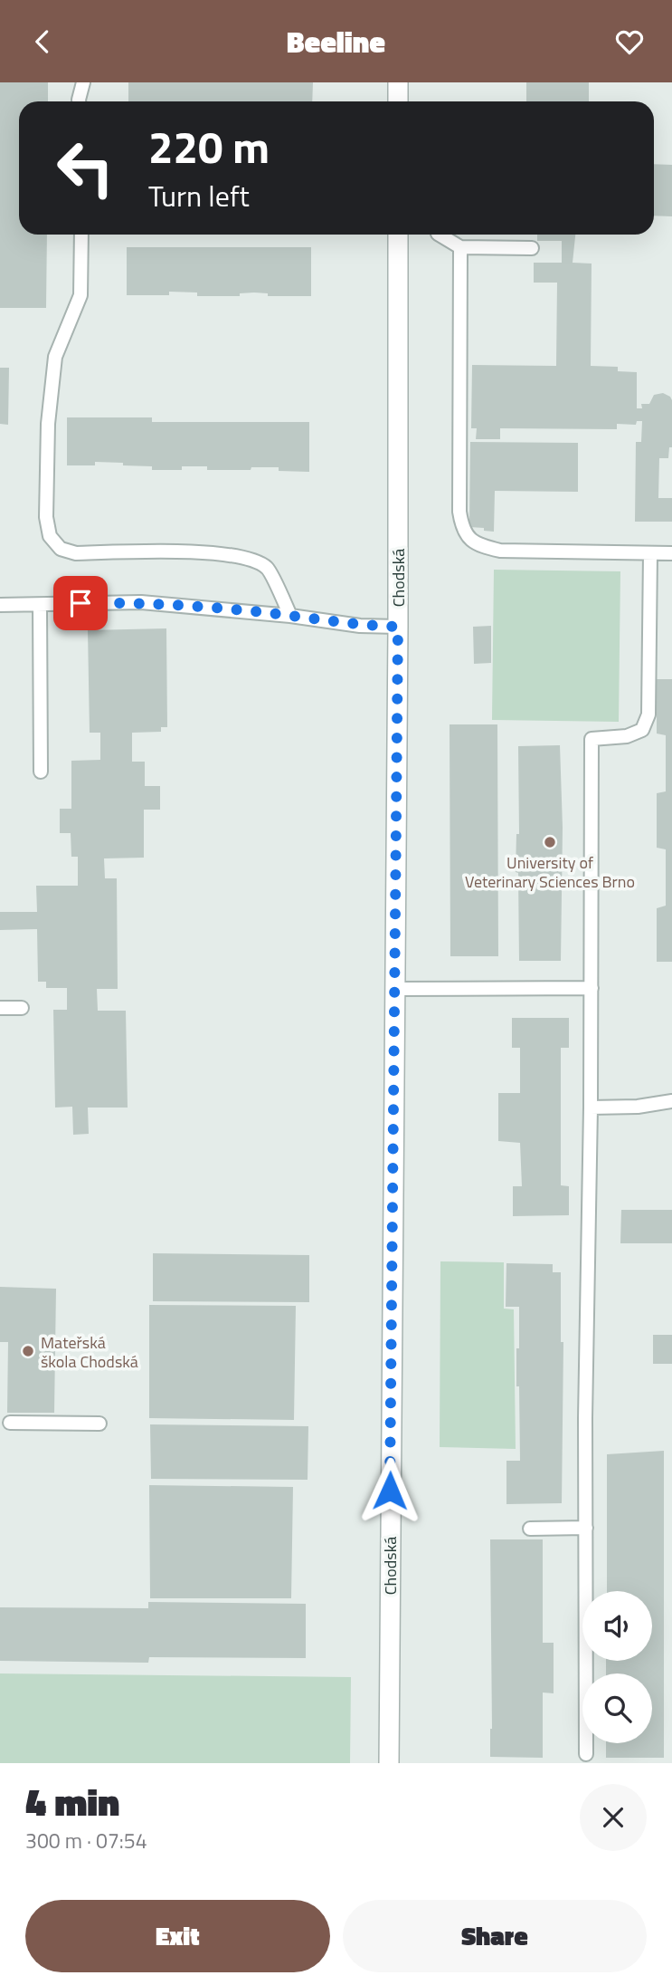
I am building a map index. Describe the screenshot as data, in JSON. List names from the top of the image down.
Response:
{
  "streets": {
    "street": ["Chodská"]
  },
  "places": ["University of Veterinary Sciences Brno", "Mateřská škola Chodská"],
  "page": {
    "header": "Beeline",
    "turn": ["220 m", "Turn left"],
    "heading": ["4 min", "300 m · 07:54"],
    "buttons": ["Exit", "Share"]
  }
}
